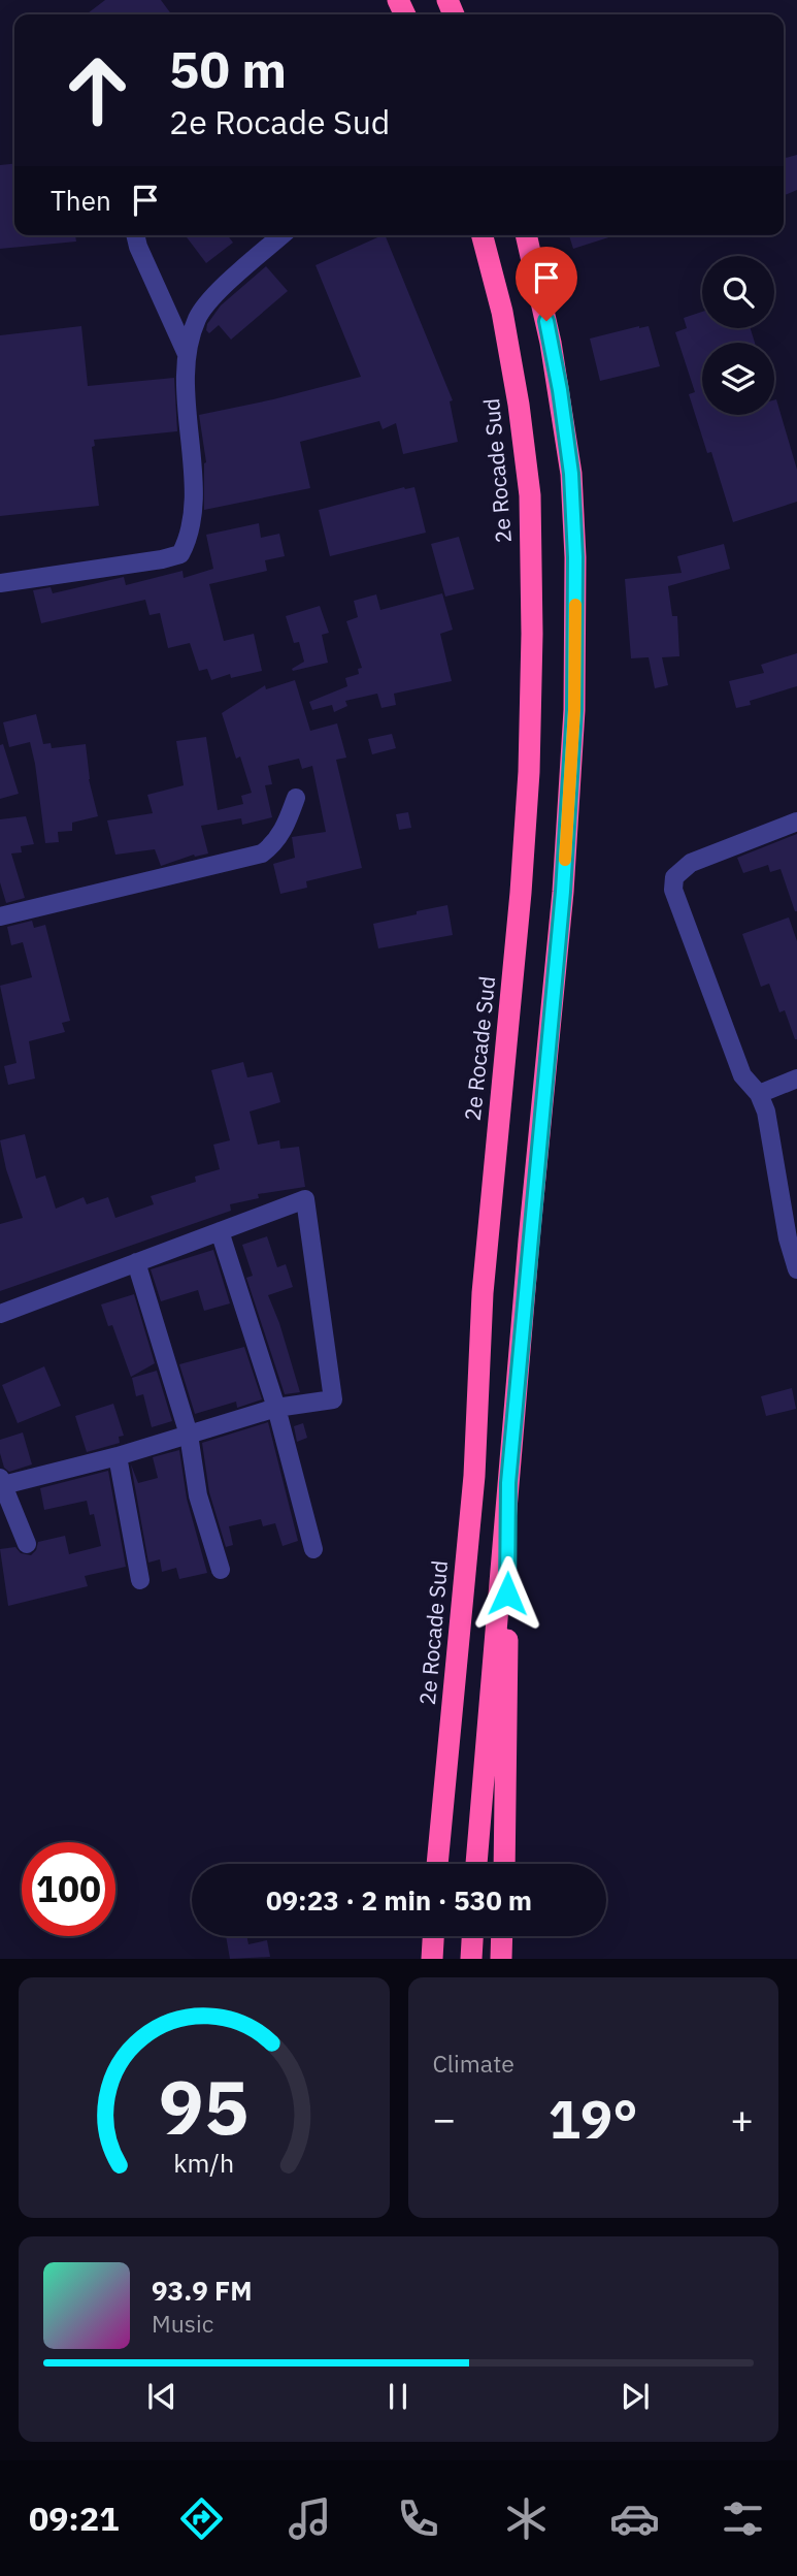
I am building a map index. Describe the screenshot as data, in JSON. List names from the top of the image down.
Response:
{
  "streets": {
    "highway": ["2e Rocade Sud"]
  },
  "page": {
    "turn": ["50 m", "2e Rocade Sud"],
    "then": "Then",
    "limit": "100",
    "trip": "09:23 · 2 min · 530 m",
    "tile": "Climate",
    "heat": ["−", "19°", "+"],
    "song": ["93.9 FM", "Music"],
    "tabs": "09:21",
    "gauge": ["95", "km/h"]
  }
}
